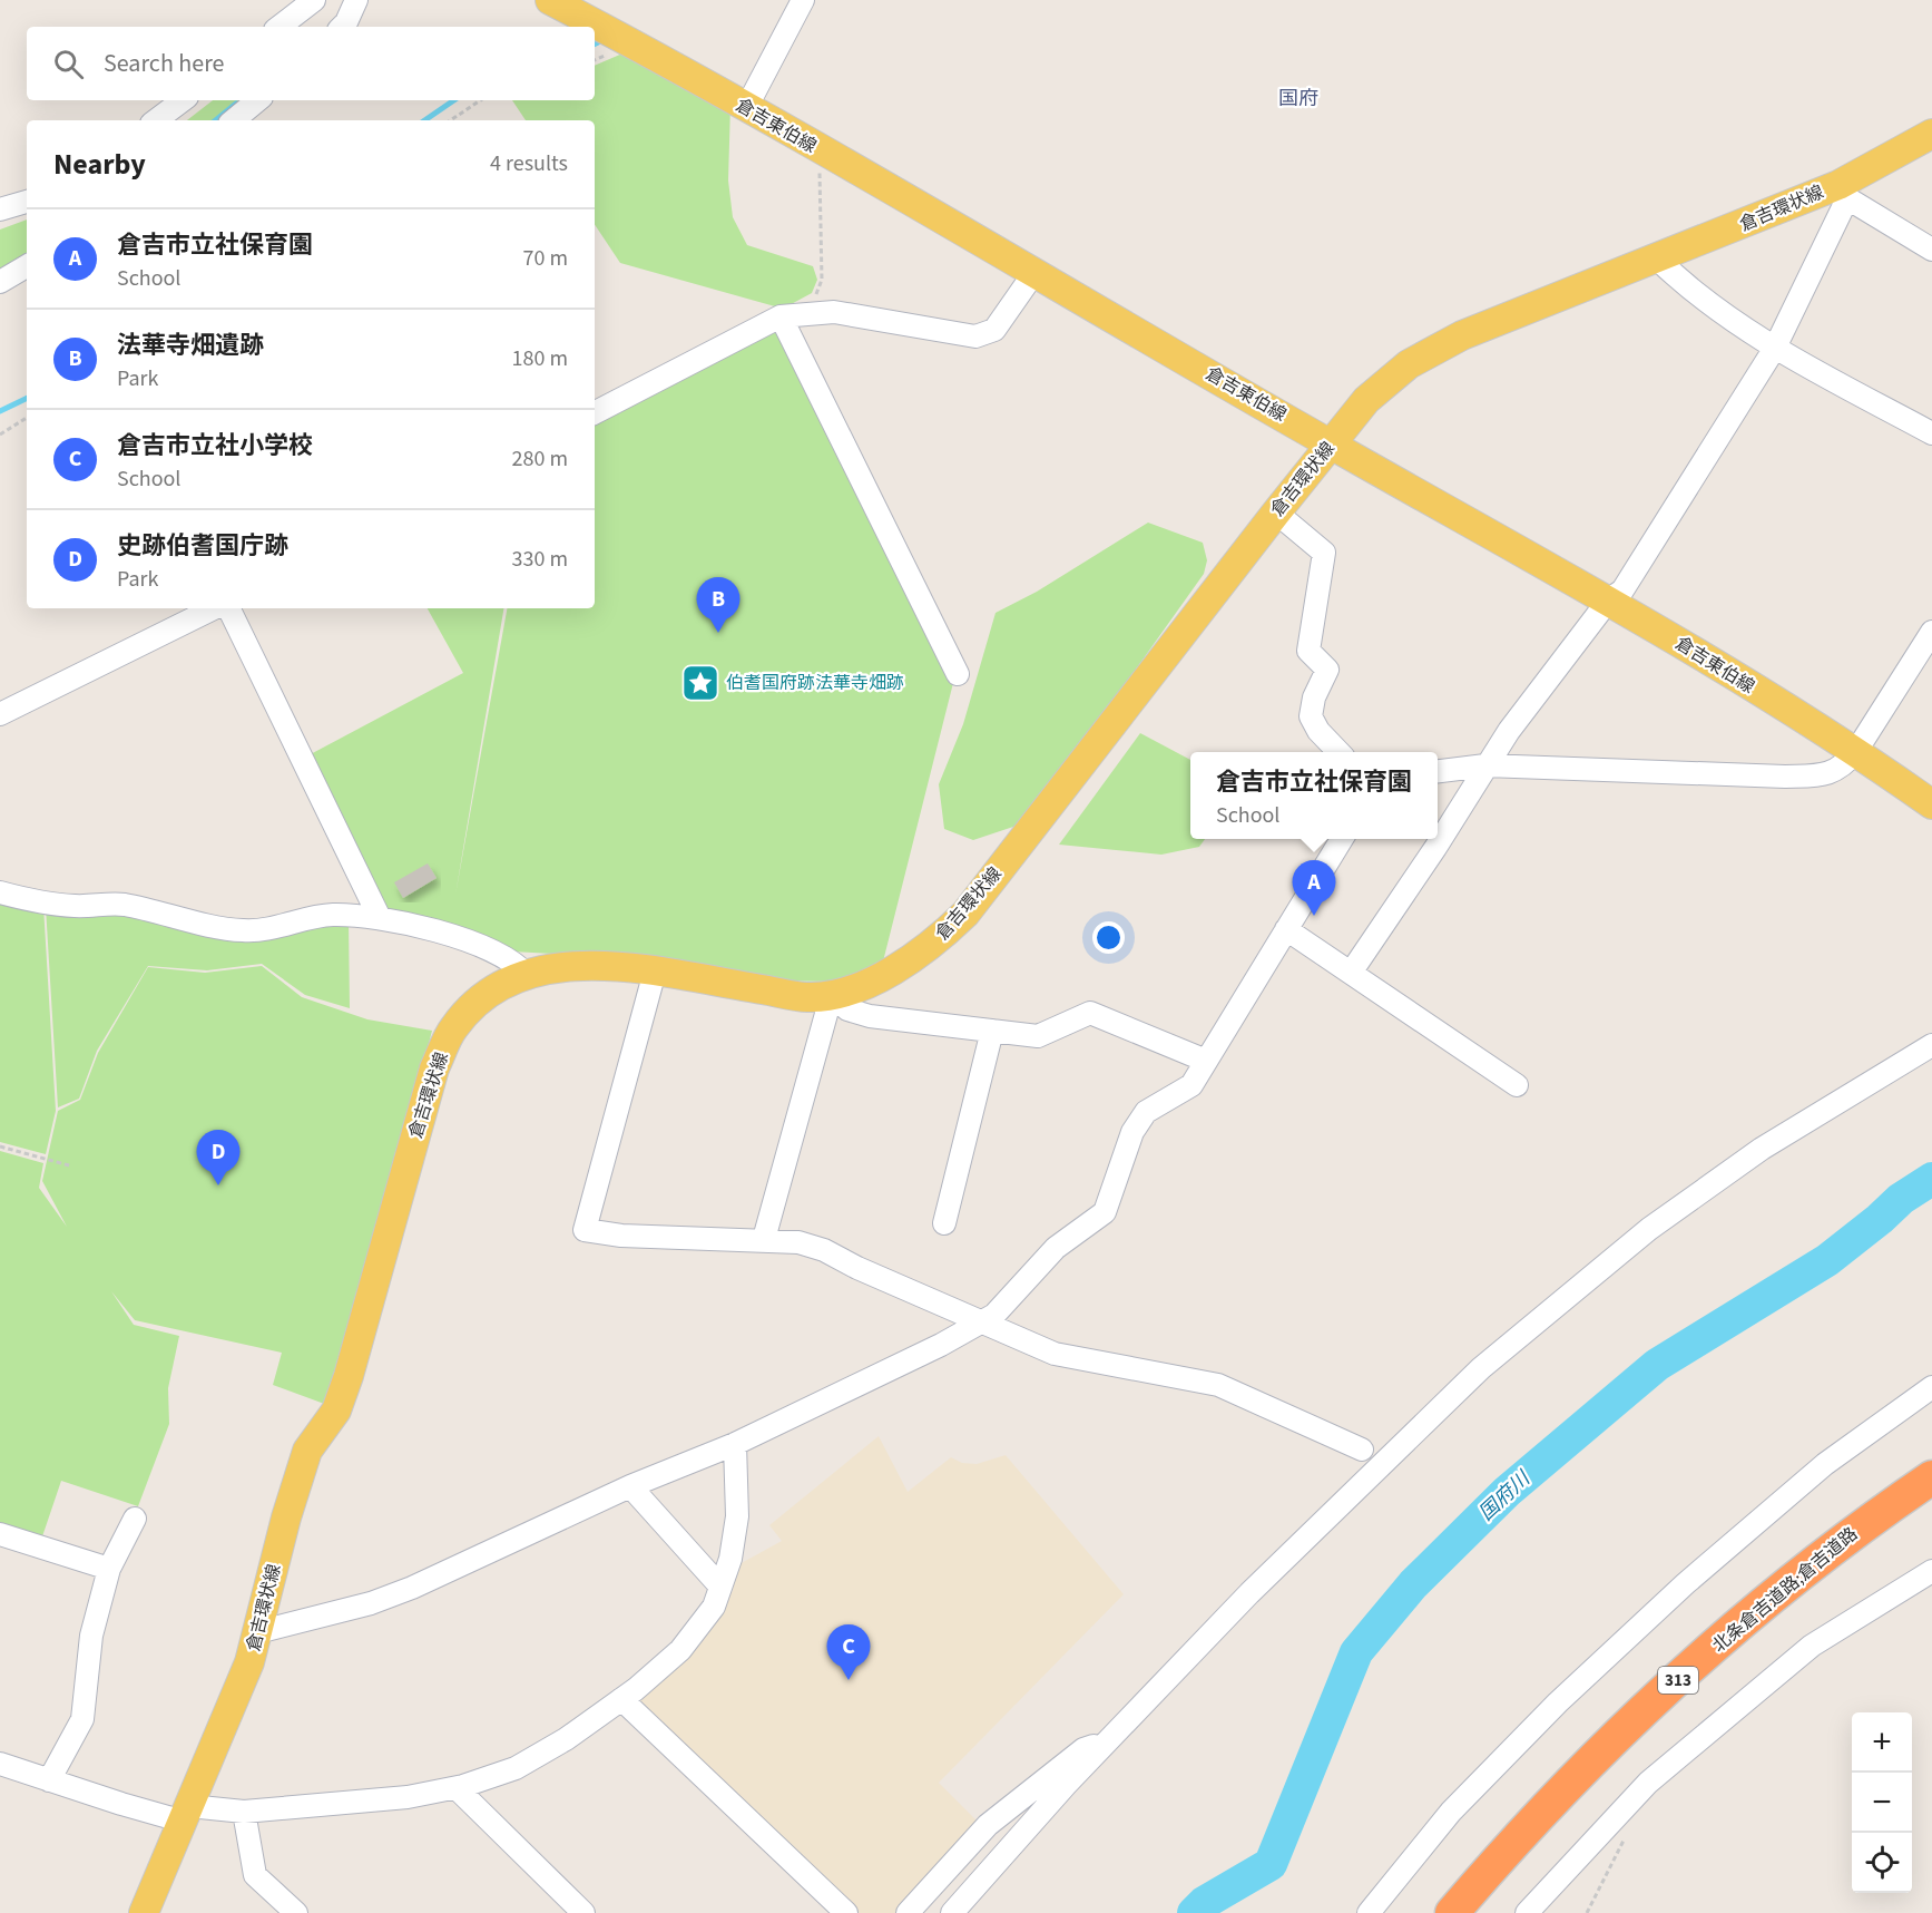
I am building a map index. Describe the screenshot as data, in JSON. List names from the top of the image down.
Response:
{
  "streets": {
    "highway": ["北条倉吉道路;倉吉道路", "313"],
    "main road": ["倉吉東伯線", "倉吉環状線"]
  },
  "crossings": [
    ["倉吉東伯線", "倉吉環状線"]
  ],
  "districts": ["国府"],
  "water": ["国府川"],
  "places": {
    "place": ["伯耆国府跡法華寺畑跡"]
  },
  "page": {
    "search": "Search here",
    "heading": ["Nearby", "4 results"],
    "list": [
      {
        "mark": "A",
        "name": "倉吉市立社保育園",
        "note": "School",
        "value": "70 m"
      },
      {
        "mark": "B",
        "name": "法華寺畑遺跡",
        "note": "Park",
        "value": "180 m"
      },
      {
        "mark": "C",
        "name": "倉吉市立社小学校",
        "note": "School",
        "value": "280 m"
      },
      {
        "mark": "D",
        "name": "史跡伯耆国庁跡",
        "note": "Park",
        "value": "330 m"
      }
    ],
    "pins": [
      "B",
      "A",
      "D",
      "C"
    ],
    "popup": ["倉吉市立社保育園", "School"],
    "map_buttons": ["+", "−"]
  }
}
